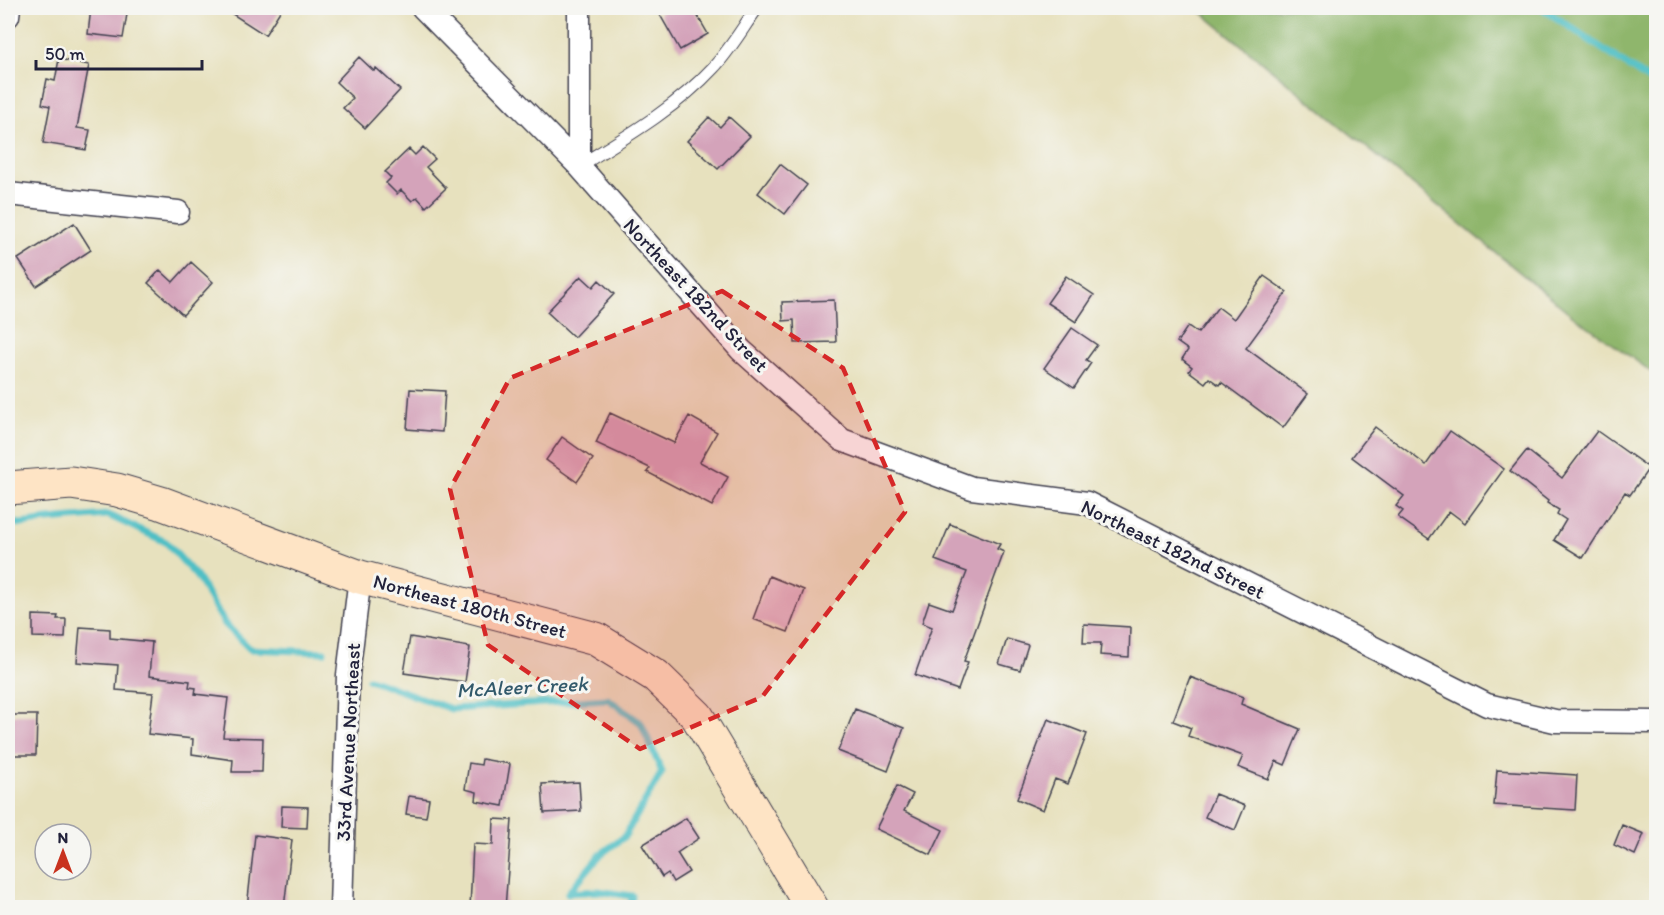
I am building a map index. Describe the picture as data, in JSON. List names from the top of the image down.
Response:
{
  "streets": {
    "street": ["Northeast 182nd Street", "Northeast 180th Street", "33rd Avenue Northeast"]
  },
  "crossings": [
    ["Northeast 180th Street", "33rd Avenue Northeast"]
  ],
  "water": ["McAleer Creek"],
  "scale_bar": "50 m",
  "north": "top"
}
